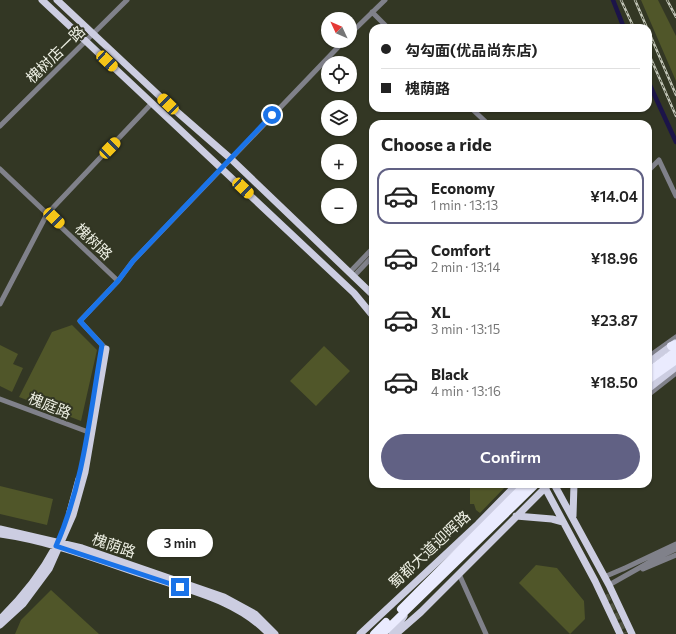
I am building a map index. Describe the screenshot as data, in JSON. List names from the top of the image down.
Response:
{
  "streets": {
    "highway": ["蜀都大道迎晖路"],
    "main road": ["槐荫路"],
    "street": ["槐树店一路", "槐树路", "槐庭路"]
  },
  "north": "top left",
  "page": {
    "map_buttons": ["+", "−"],
    "banner": ["勾勾面(优品尚东店)", "槐荫路"],
    "heading": "Choose a ride",
    "list": [
      {
        "name": "Economy",
        "note": "1 min · 13:13",
        "value": "¥14.04"
      },
      {
        "name": "Comfort",
        "note": "2 min · 13:14",
        "value": "¥18.96"
      },
      {
        "name": "XL",
        "note": "3 min · 13:15",
        "value": "¥23.87"
      },
      {
        "name": "Black",
        "note": "4 min · 13:16",
        "value": "¥18.50"
      }
    ],
    "buttons": "Confirm",
    "bubble": "3 min"
  }
}
